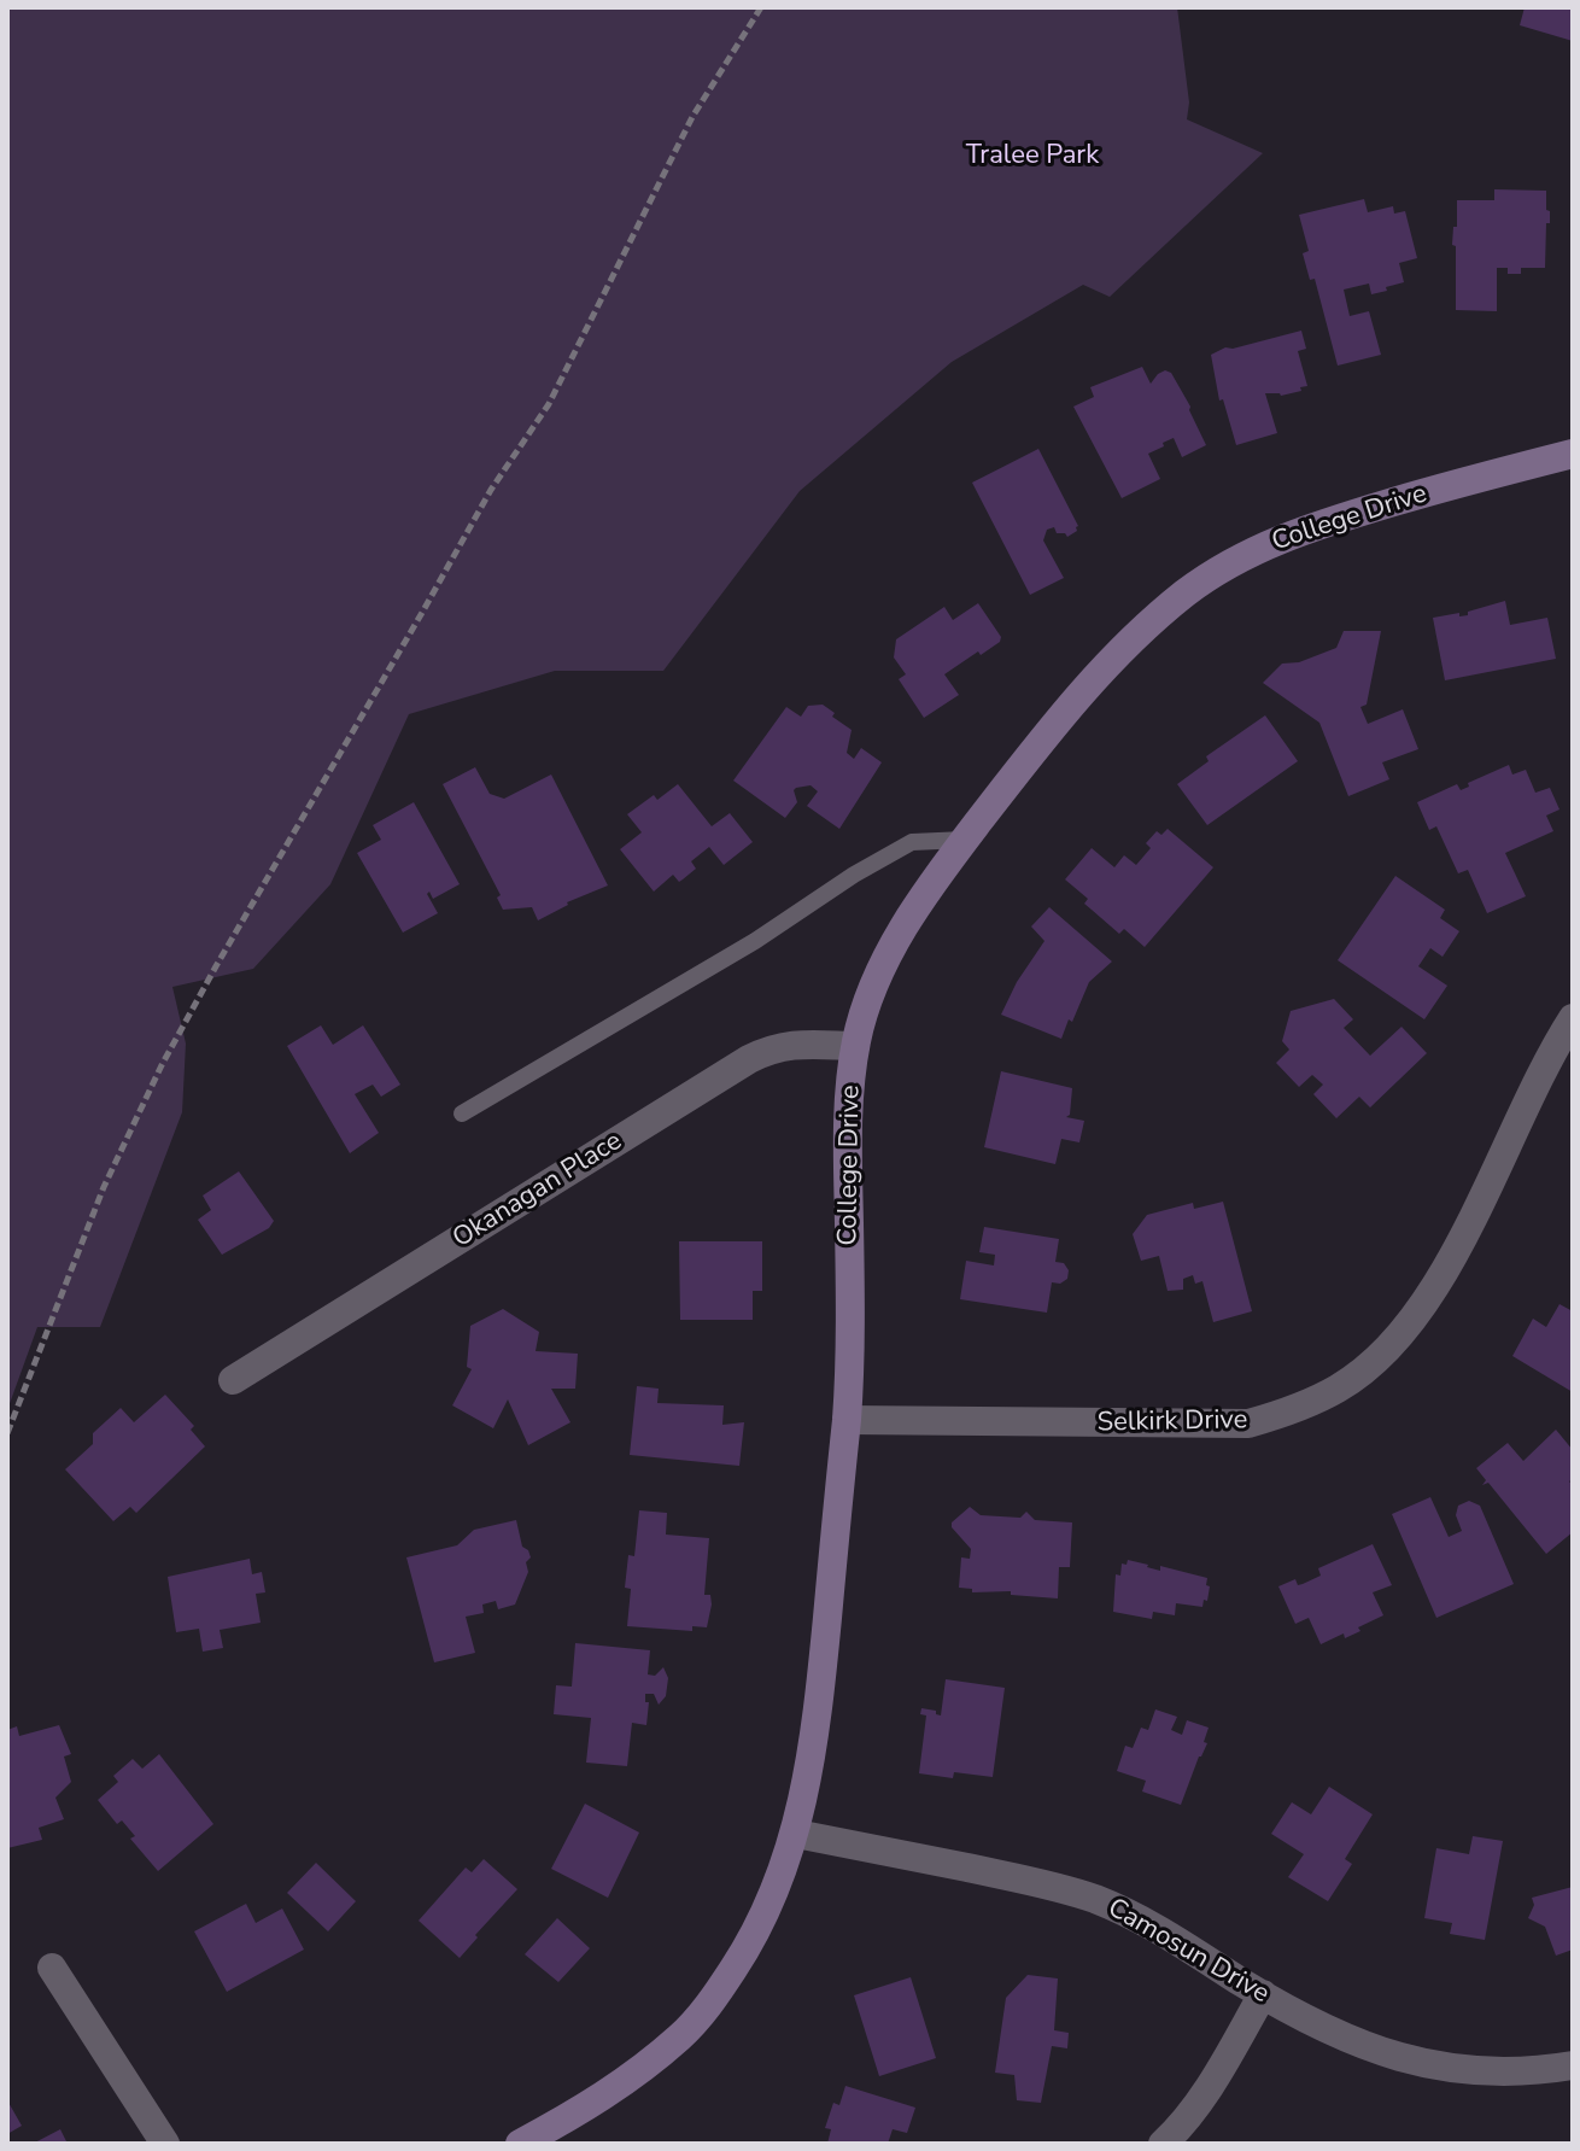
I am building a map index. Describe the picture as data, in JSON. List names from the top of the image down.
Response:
{
  "streets": {
    "street": [
      "College Drive",
      "Okanagan Place",
      "Selkirk Drive",
      "Camosun Drive"
    ]
  },
  "crossings": [
    ["College Drive", "Okanagan Place"],
    ["College Drive", "Selkirk Drive"],
    ["College Drive", "Camosun Drive"]
  ],
  "parks": ["Tralee Park"]
}
